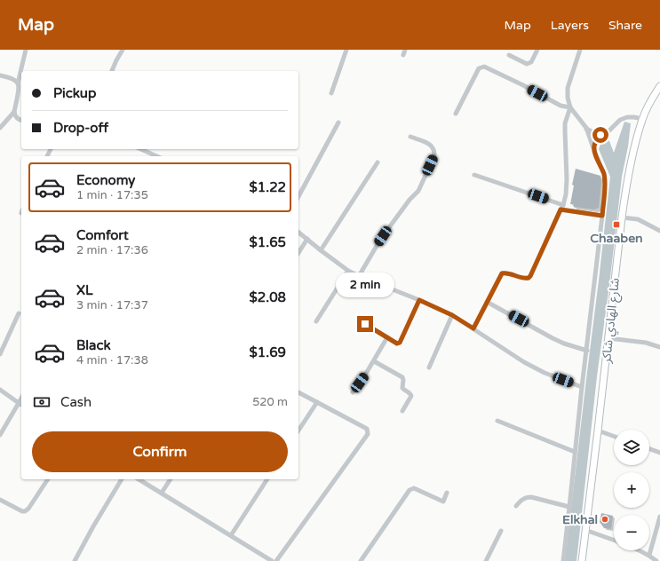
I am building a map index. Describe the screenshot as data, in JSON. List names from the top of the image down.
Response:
{
  "streets": {
    "main road": ["شارع الهادي شاكر"]
  },
  "places": {
    "transit": ["Chaaben"],
    "other": ["Elkhal"]
  },
  "page": {
    "header": "Map",
    "nav": ["Map", "Layers", "Share"],
    "banner": ["Pickup", "Drop-off"],
    "list": [
      {
        "name": "Economy",
        "note": "1 min · 17:35",
        "value": "$1.22"
      },
      {
        "name": "Comfort",
        "note": "2 min · 17:36",
        "value": "$1.65"
      },
      {
        "name": "XL",
        "note": "3 min · 17:37",
        "value": "$2.08"
      },
      {
        "name": "Black",
        "note": "4 min · 17:38",
        "value": "$1.69"
      }
    ],
    "bubble": "2 min",
    "pay": ["Cash", "520 m"],
    "buttons": "Confirm",
    "map_buttons": ["+", "−"]
  }
}
